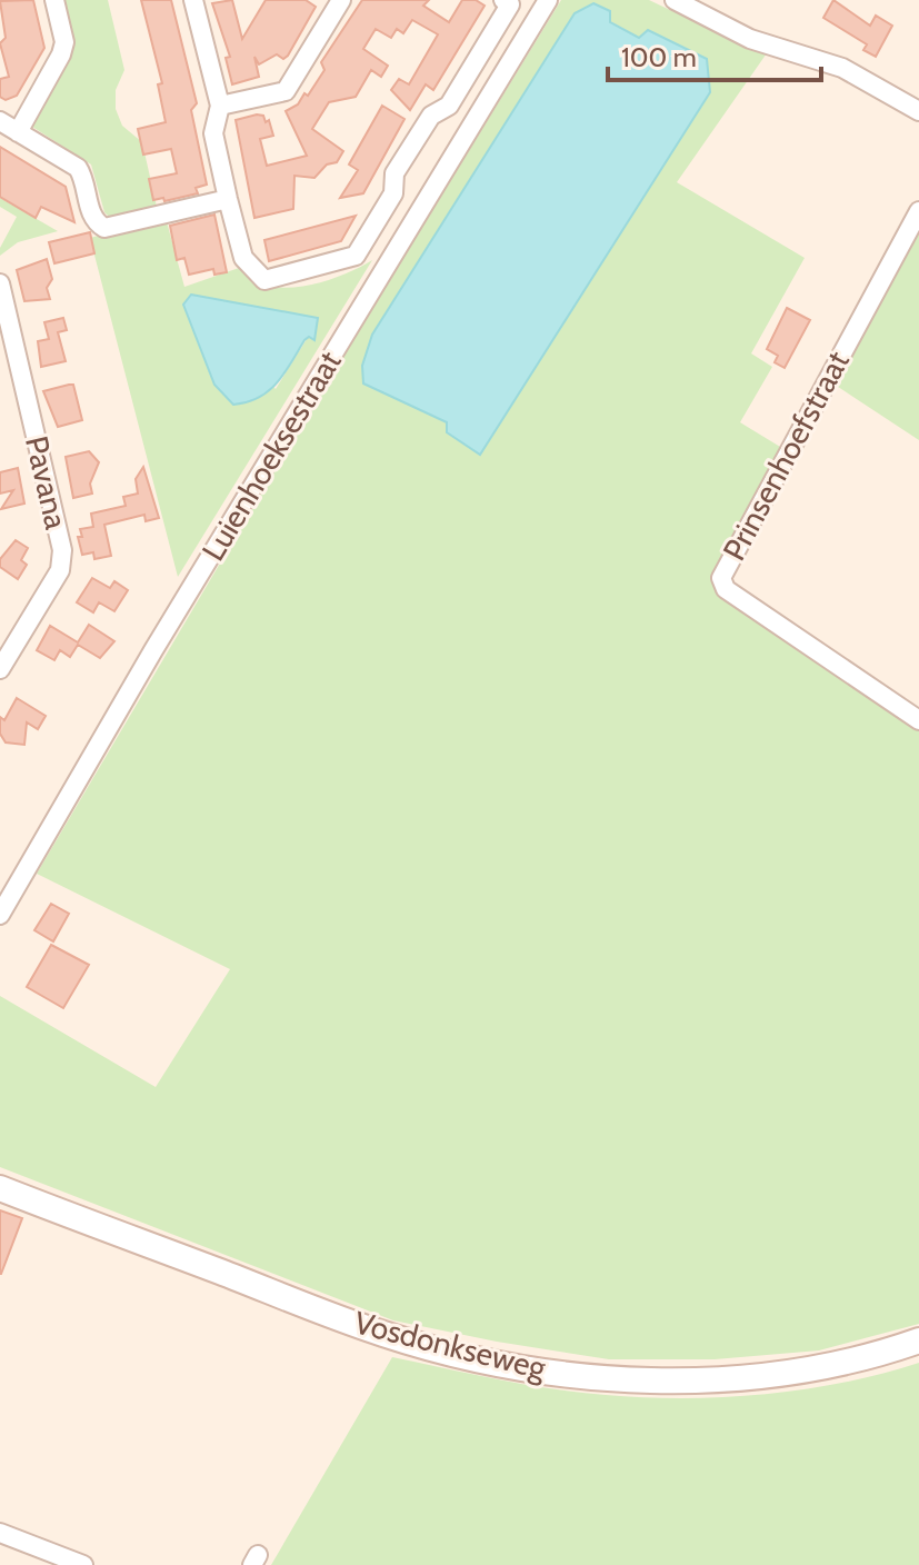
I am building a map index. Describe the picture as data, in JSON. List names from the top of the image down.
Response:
{
  "streets": {
    "main road": ["Vosdonkseweg"],
    "street": ["Luienhoeksestraat", "Prinsenhoefstraat", "Pavana"]
  },
  "scale_bar": "100 m"
}
